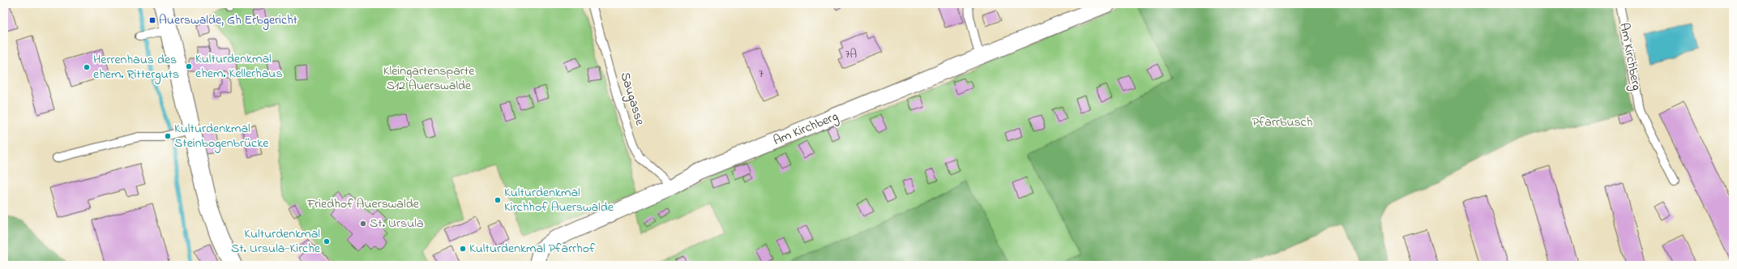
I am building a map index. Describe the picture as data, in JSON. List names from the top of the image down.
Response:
{
  "streets": {
    "street": ["Am Kirchberg"],
    "lane": ["Saugasse"]
  },
  "crossings": [
    ["Am Kirchberg", "Saugasse"]
  ],
  "parks": ["Kleingartensparte S12 Auerswalde", "Pfarrbusch", "Friedhof Auerswalde"],
  "places": {
    "transit": ["Auerswalde, Gh Erbgericht"],
    "other": [
      "Kulturdenkmal ehem. Kellerhaus",
      "Herrenhaus des ehem. Ritterguts",
      "Kulturdenkmal Steinbogenbrücke",
      "Kulturdenkmal Kirchhof Auerswalde",
      "St. Ursula",
      "Kulturdenkmal St. Ursula-Kirche",
      "Kulturdenkmal Pfarrhof"
    ]
  },
  "house_numbers": ["7A", "7"]
}
